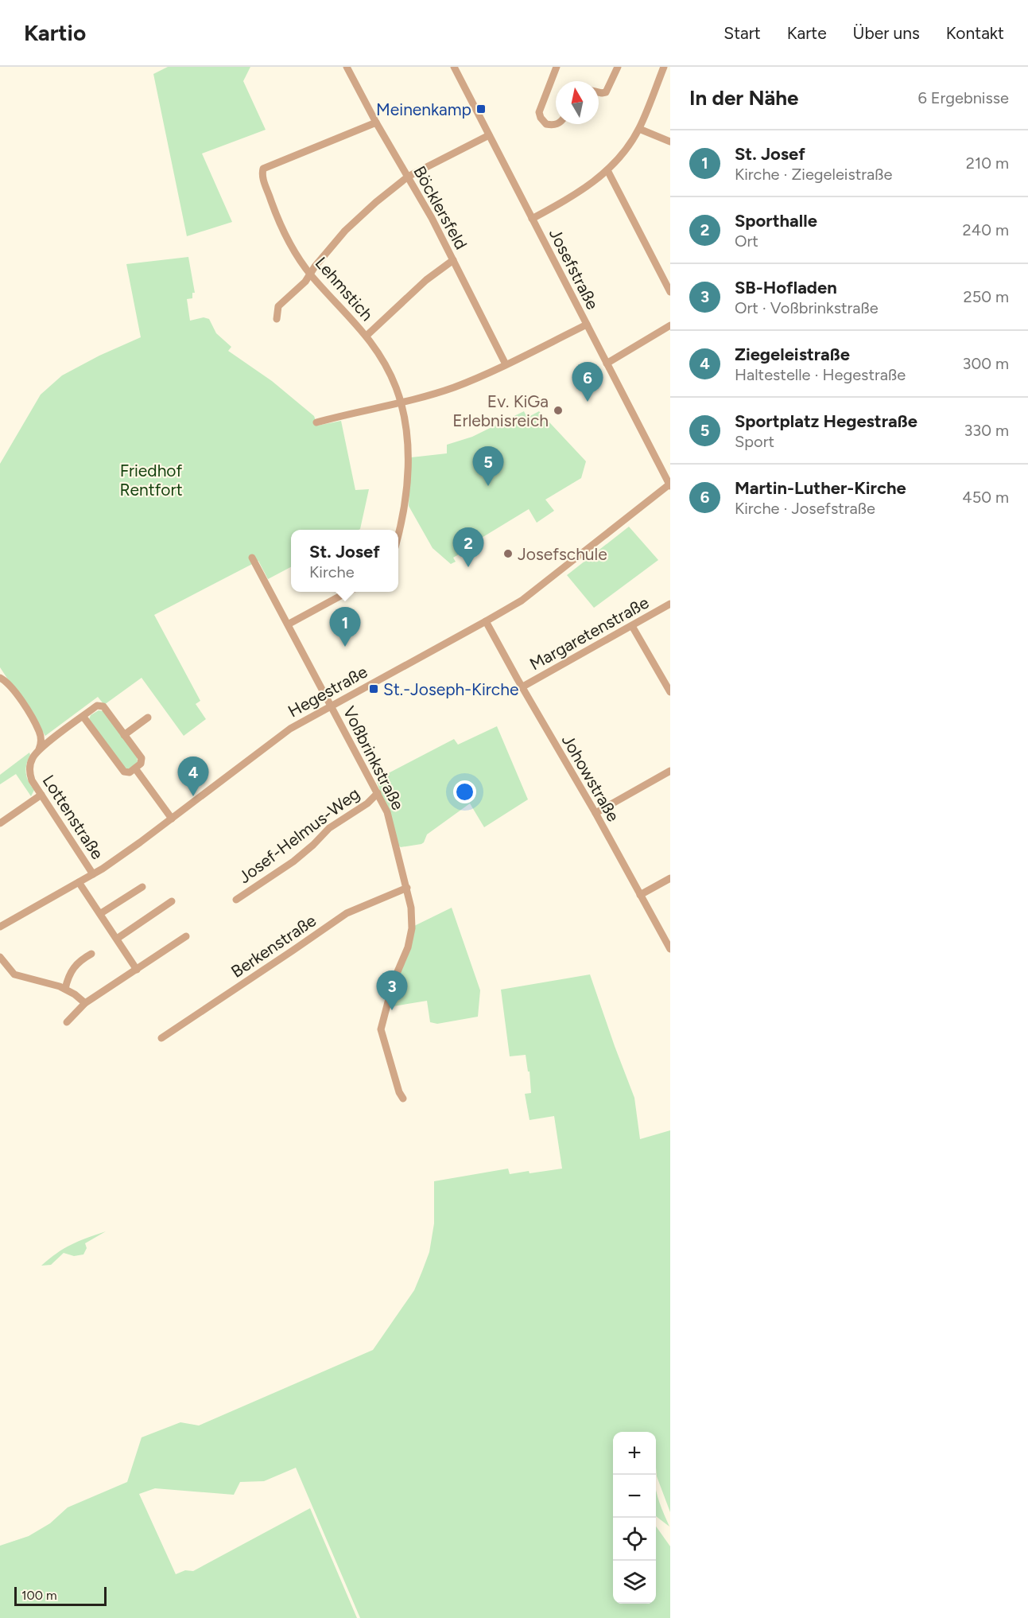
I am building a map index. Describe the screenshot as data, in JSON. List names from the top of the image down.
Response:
{
  "streets": {
    "street": [
      "Böcklersfeld",
      "Josefstraße",
      "Lehmstich",
      "Margaretenstraße",
      "Hegestraße",
      "Voßbrinkstraße",
      "Johowstraße",
      "Lottenstraße",
      "Josef-Helmus-Weg",
      "Berkenstraße"
    ]
  },
  "crossings": [
    ["Böcklersfeld", "Lehmstich"],
    ["Josefstraße", "Hegestraße"],
    ["Margaretenstraße", "Johowstraße"],
    ["Hegestraße", "Voßbrinkstraße"],
    ["Hegestraße", "Johowstraße"],
    ["Hegestraße", "Lottenstraße"],
    ["Voßbrinkstraße", "Josef-Helmus-Weg"],
    ["Voßbrinkstraße", "Berkenstraße"]
  ],
  "parks": ["Friedhof Rentfort"],
  "places": {
    "transit": ["Meinenkamp", "St.-Joseph-Kirche"],
    "other": ["Ev. KiGa Erlebnisreich", "Josefschule"]
  },
  "scale_bar": "100 m",
  "north": "top",
  "page": {
    "header": "Kartio",
    "nav": [
      "Start",
      "Karte",
      "Über uns",
      "Kontakt"
    ],
    "heading": ["In der Nähe", "6 Ergebnisse"],
    "list": [
      {
        "mark": "1",
        "name": "St. Josef",
        "note": "Kirche · Ziegeleistraße",
        "value": "210 m"
      },
      {
        "mark": "2",
        "name": "Sporthalle",
        "note": "Ort",
        "value": "240 m"
      },
      {
        "mark": "3",
        "name": "SB-Hofladen",
        "note": "Ort · Voßbrinkstraße",
        "value": "250 m"
      },
      {
        "mark": "4",
        "name": "Ziegeleistraße",
        "note": "Haltestelle · Hegestraße",
        "value": "300 m"
      },
      {
        "mark": "5",
        "name": "Sportplatz Hegestraße",
        "note": "Sport",
        "value": "330 m"
      },
      {
        "mark": "6",
        "name": "Martin-Luther-Kirche",
        "note": "Kirche · Josefstraße",
        "value": "450 m"
      }
    ],
    "pins": [
      "6",
      "5",
      "2",
      "1",
      "4",
      "3"
    ],
    "popup": ["St. Josef", "Kirche"],
    "map_buttons": ["+", "−"],
    "scale": "100 m"
  }
}
